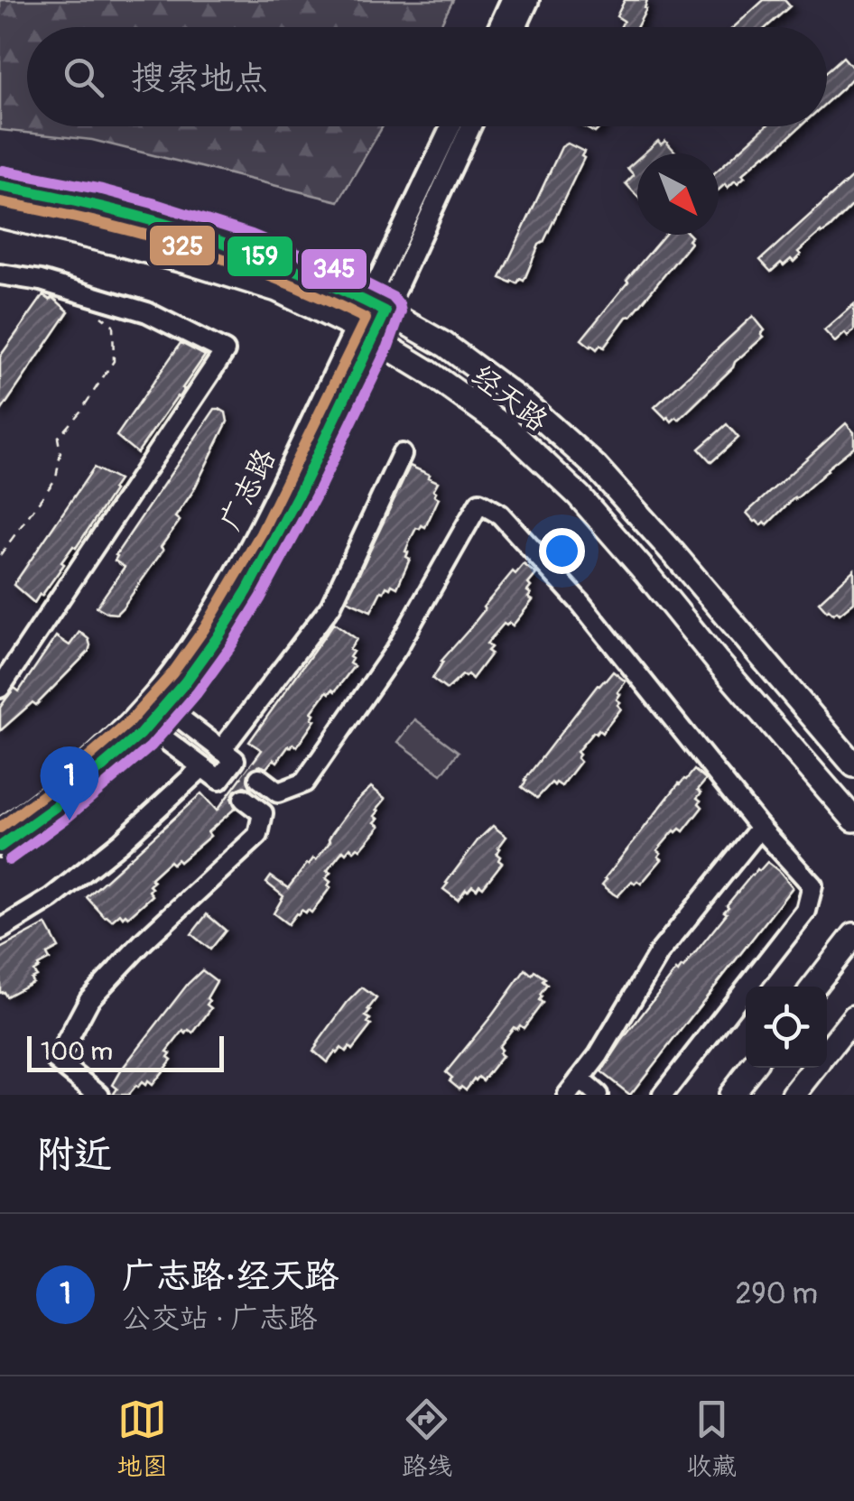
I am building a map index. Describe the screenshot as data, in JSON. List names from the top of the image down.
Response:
{
  "streets": {
    "main road": ["经天路"],
    "street": ["广志路"]
  },
  "crossings": [
    ["经天路", "广志路"]
  ],
  "lines": ["transit line 345", "transit line 159", "transit line 325"],
  "scale_bar": "100 m",
  "north": "bottom right",
  "page": {
    "search": "搜索地点",
    "pins": "1",
    "scale": "100 m",
    "heading": "附近",
    "list": [
      {
        "mark": "1",
        "name": "广志路·经天路",
        "note": "公交站 · 广志路",
        "value": "290 m"
      }
    ],
    "nav": ["地图", "路线", "收藏"]
  }
}
